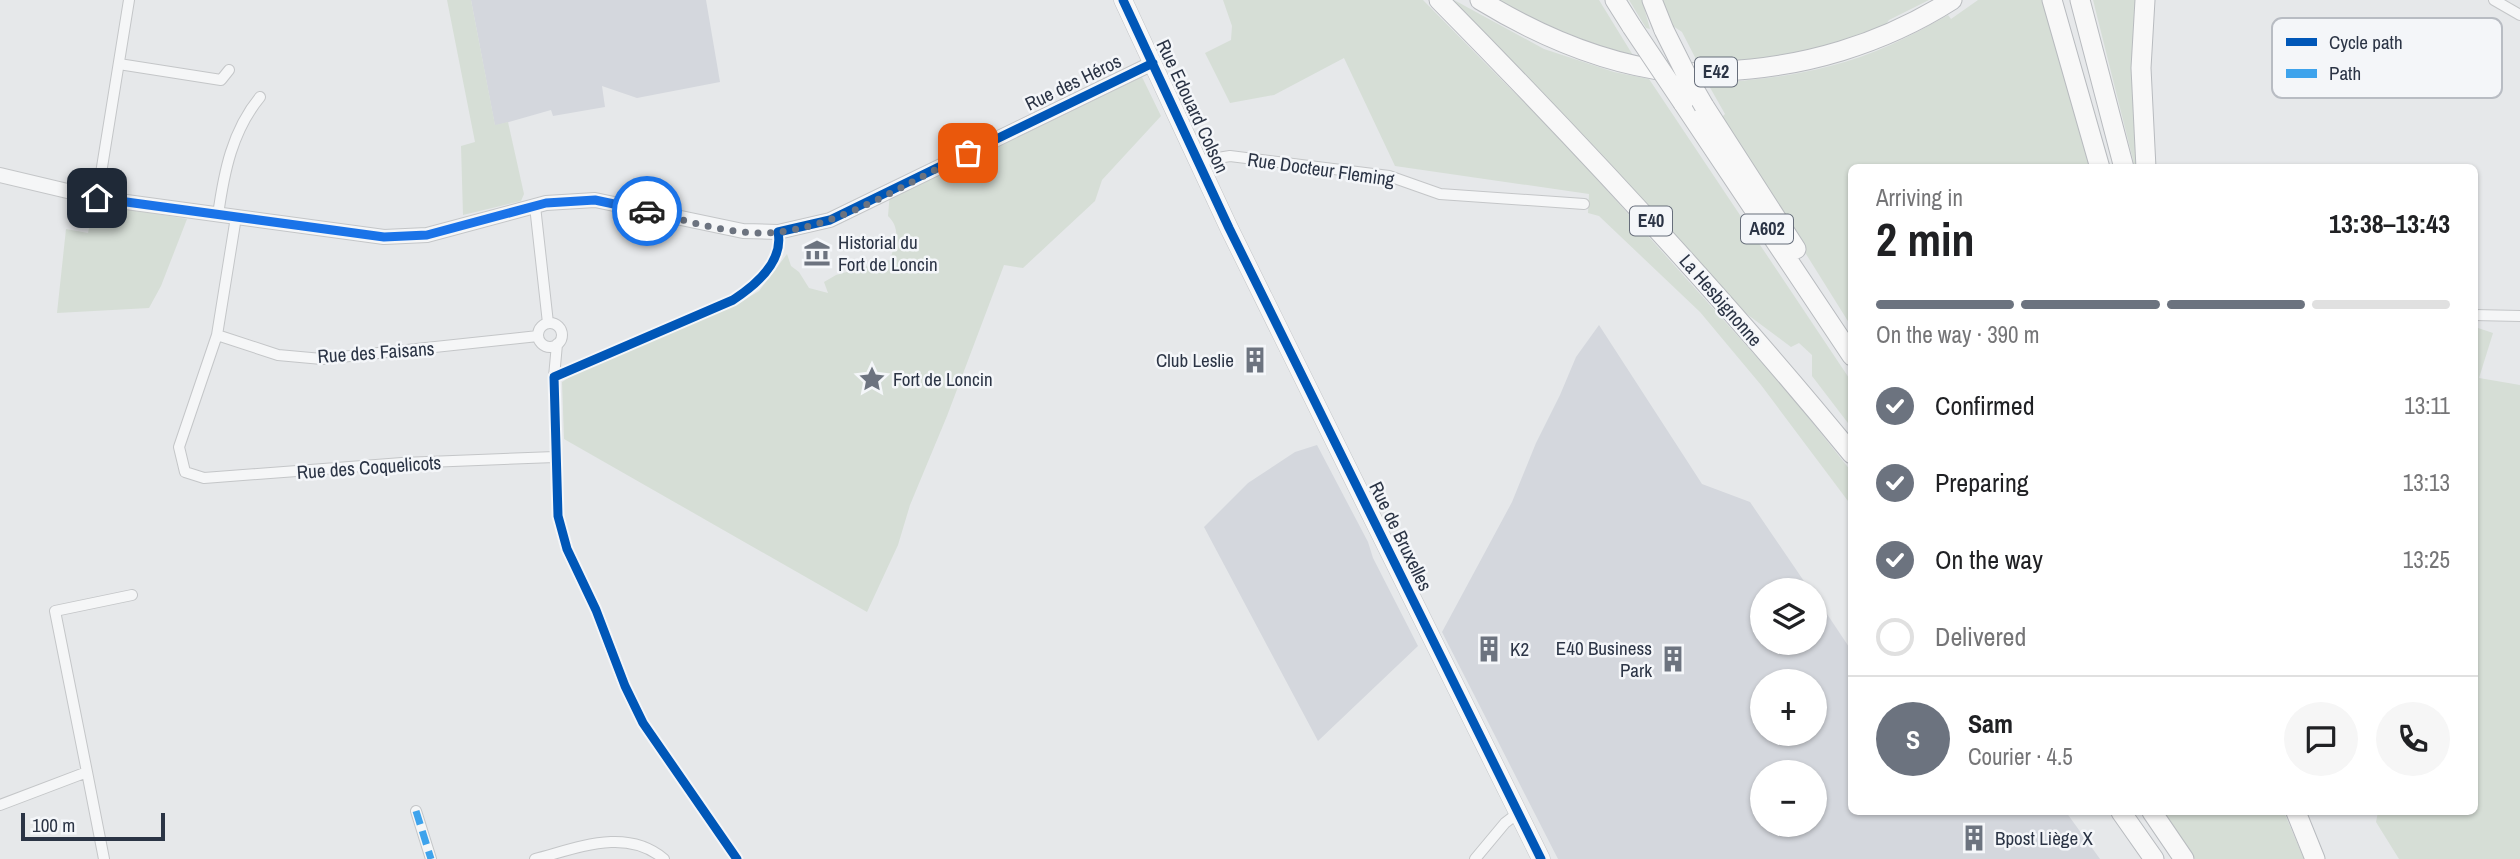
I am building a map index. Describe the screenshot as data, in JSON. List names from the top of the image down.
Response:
{
  "streets": {
    "highway": [
      "E42",
      "E40",
      "A602",
      "La Hesbignonne"
    ],
    "main road": ["Rue Edouard Colson", "Rue de Bruxelles"],
    "street": [
      "Rue des Héros",
      "Rue Docteur Fleming",
      "Rue des Faisans",
      "Rue des Coquelicots"
    ]
  },
  "crossings": [
    ["Rue des Héros", "Rue Edouard Colson"],
    ["Rue Edouard Colson", "Rue Docteur Fleming"],
    ["Rue Edouard Colson", "Rue de Bruxelles"],
    ["Rue des Faisans", "Rue des Coquelicots"]
  ],
  "places": {
    "museum": ["Historial du Fort de Loncin"],
    "building": [
      "Club Leslie",
      "K2",
      "E40 Business Park",
      "Bpost Liège X"
    ],
    "place": ["Fort de Loncin"]
  },
  "legend": ["Cycle path", "Path"],
  "scale_bar": "100 m",
  "page": {
    "heading": ["2 min", "Arriving in", "13:38–13:43"],
    "panel": ["Sam", "Courier · 4.5"],
    "bar": "On the way · 390 m",
    "list": [
      ["Confirmed", "13:11"],
      ["Preparing", "13:13"],
      ["On the way", "13:25"],
      "Delivered"
    ],
    "map_buttons": ["+", "−"],
    "round": "S",
    "scale": "100 m"
  }
}
